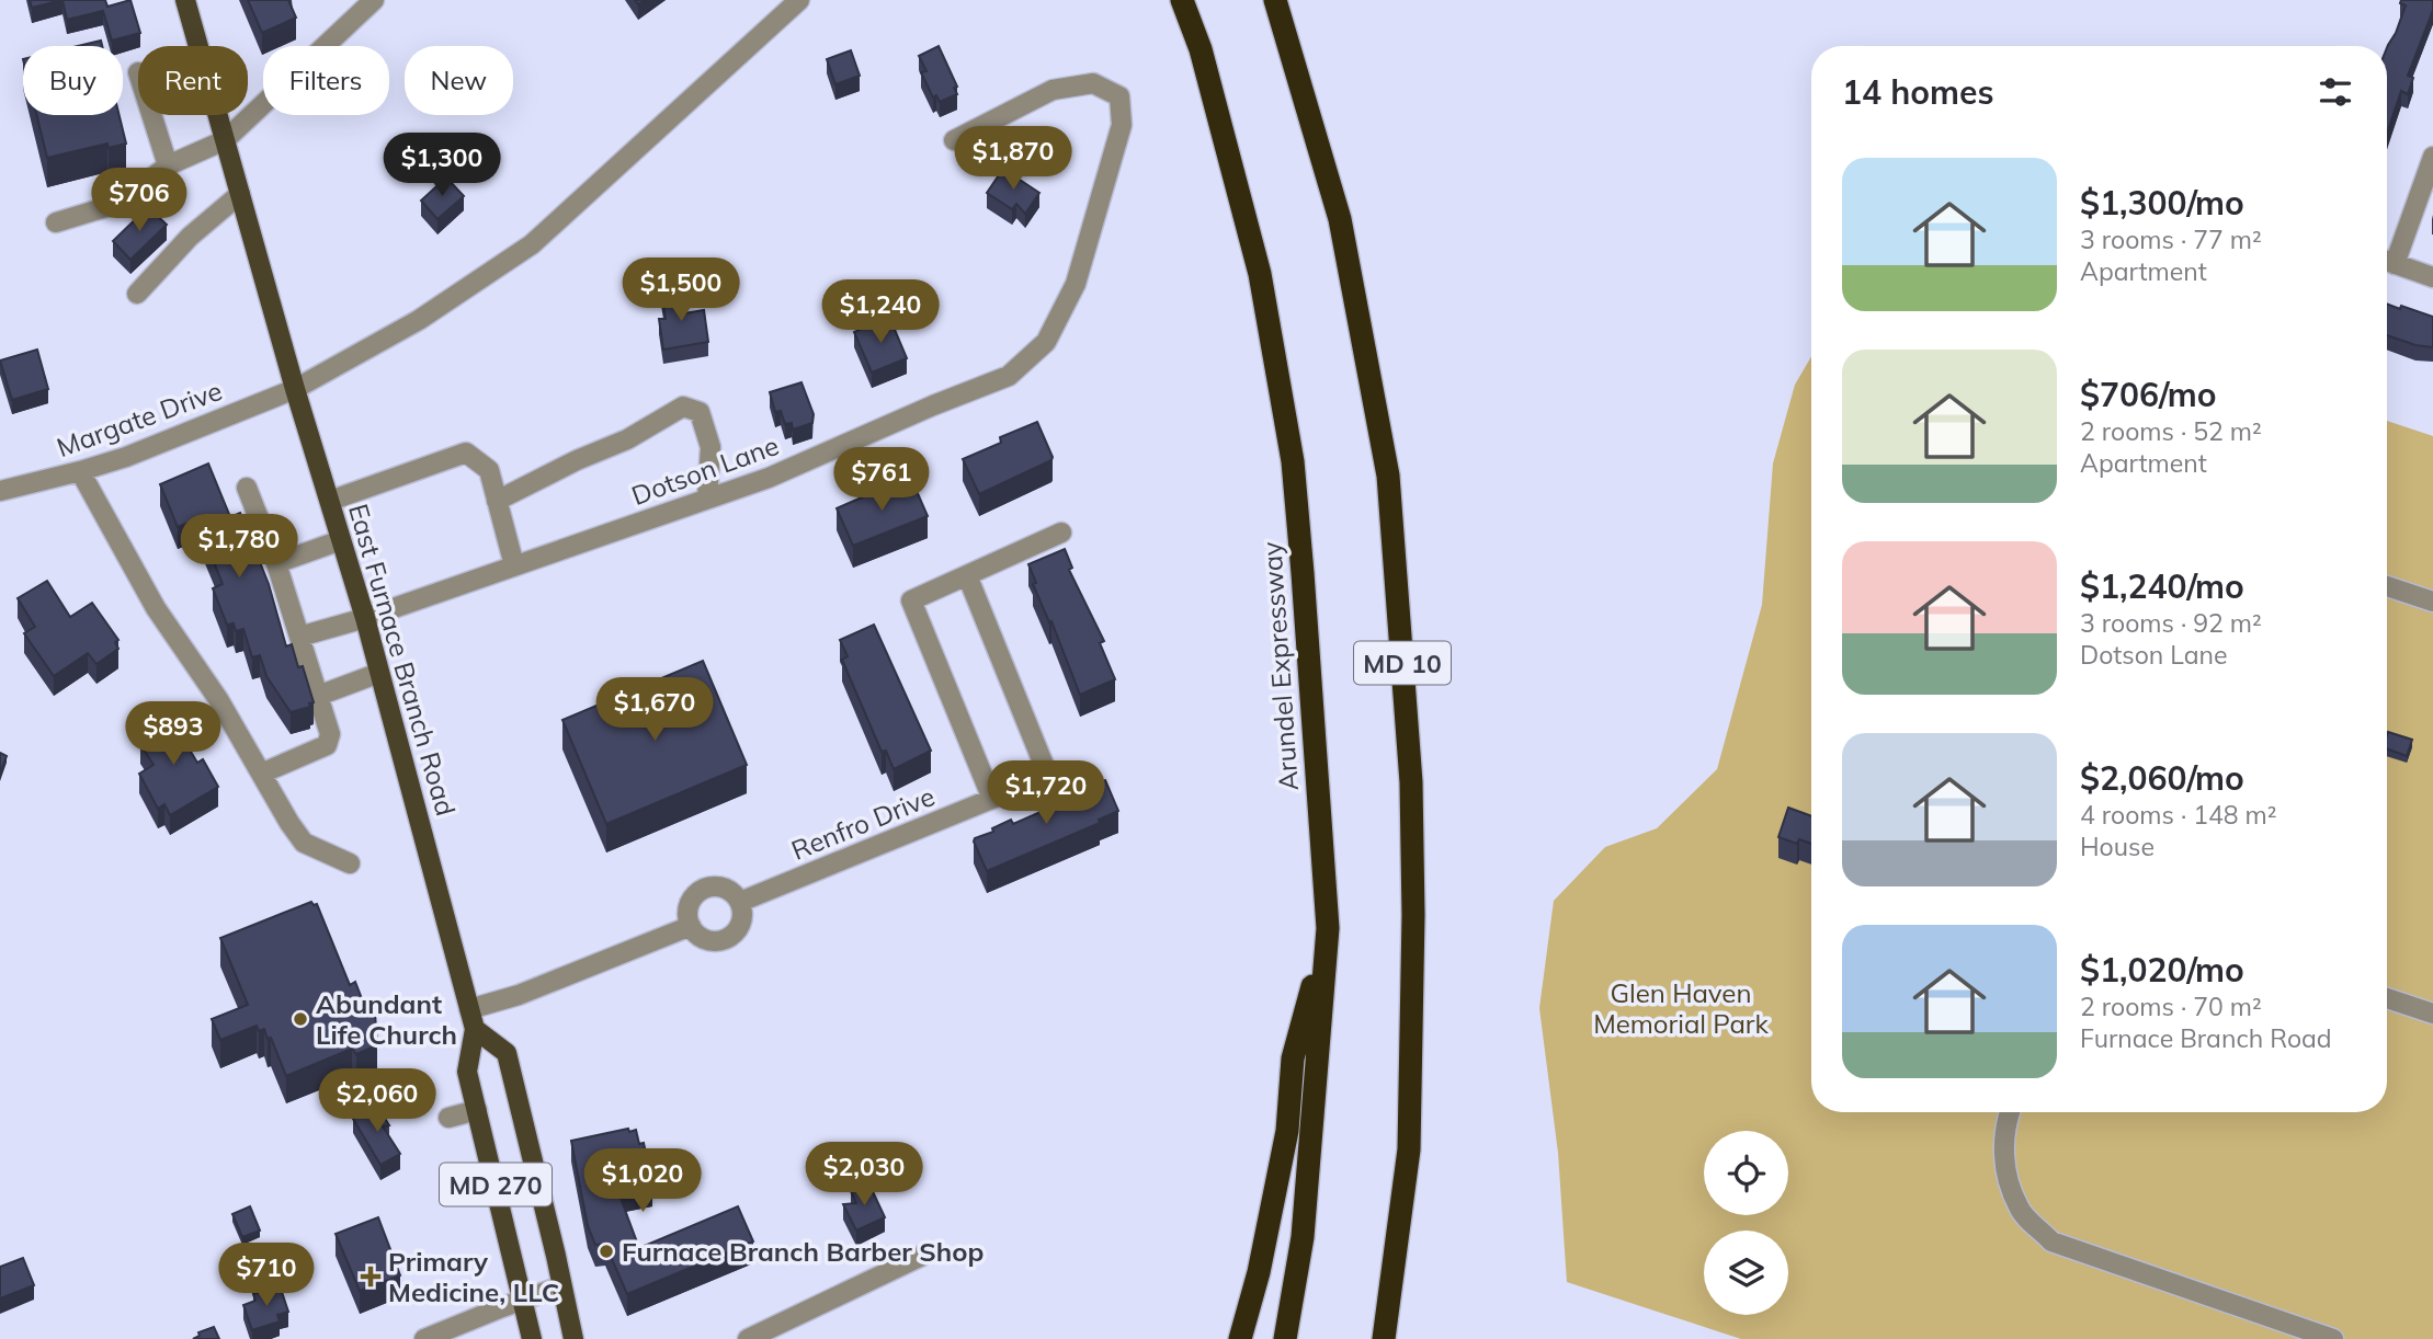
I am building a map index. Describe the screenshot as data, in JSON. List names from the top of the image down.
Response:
{
  "streets": {
    "highway": ["MD 10", "Arundel Expressway"],
    "main road": ["East Furnace Branch Road", "MD 270"],
    "street": ["Margate Drive", "Dotson Lane", "Renfro Drive"]
  },
  "crossings": [
    ["Margate Drive", "East Furnace Branch Road"],
    ["Dotson Lane", "East Furnace Branch Road"],
    ["East Furnace Branch Road", "MD 270"]
  ],
  "parks": ["Glen Haven Memorial Park"],
  "places": {
    "other": ["Abundant Life Church", "Furnace Branch Barber Shop"],
    "health": ["Primary Medicine, LLC"]
  },
  "page": {
    "chip": [
      "Buy",
      "Rent",
      "Filters",
      "New"
    ],
    "heading": "14 homes",
    "price": [
      "$1,870",
      "$1,300",
      "$706",
      "$1,500",
      "$1,240",
      "$761",
      "$1,780",
      "$1,670",
      "$893",
      "$1,720",
      "$2,060",
      "$2,030",
      "$1,020",
      "$710"
    ],
    "list": [
      {
        "name": "$1,300/mo",
        "note": "3 rooms · 77 m² · Apartment"
      },
      {
        "name": "$706/mo",
        "note": "2 rooms · 52 m² · Apartment"
      },
      {
        "name": "$1,240/mo",
        "note": "3 rooms · 92 m² · Dotson Lane"
      },
      {
        "name": "$2,060/mo",
        "note": "4 rooms · 148 m² · House"
      },
      {
        "name": "$1,020/mo",
        "note": "2 rooms · 70 m² · Furnace Branch Road"
      }
    ]
  }
}
